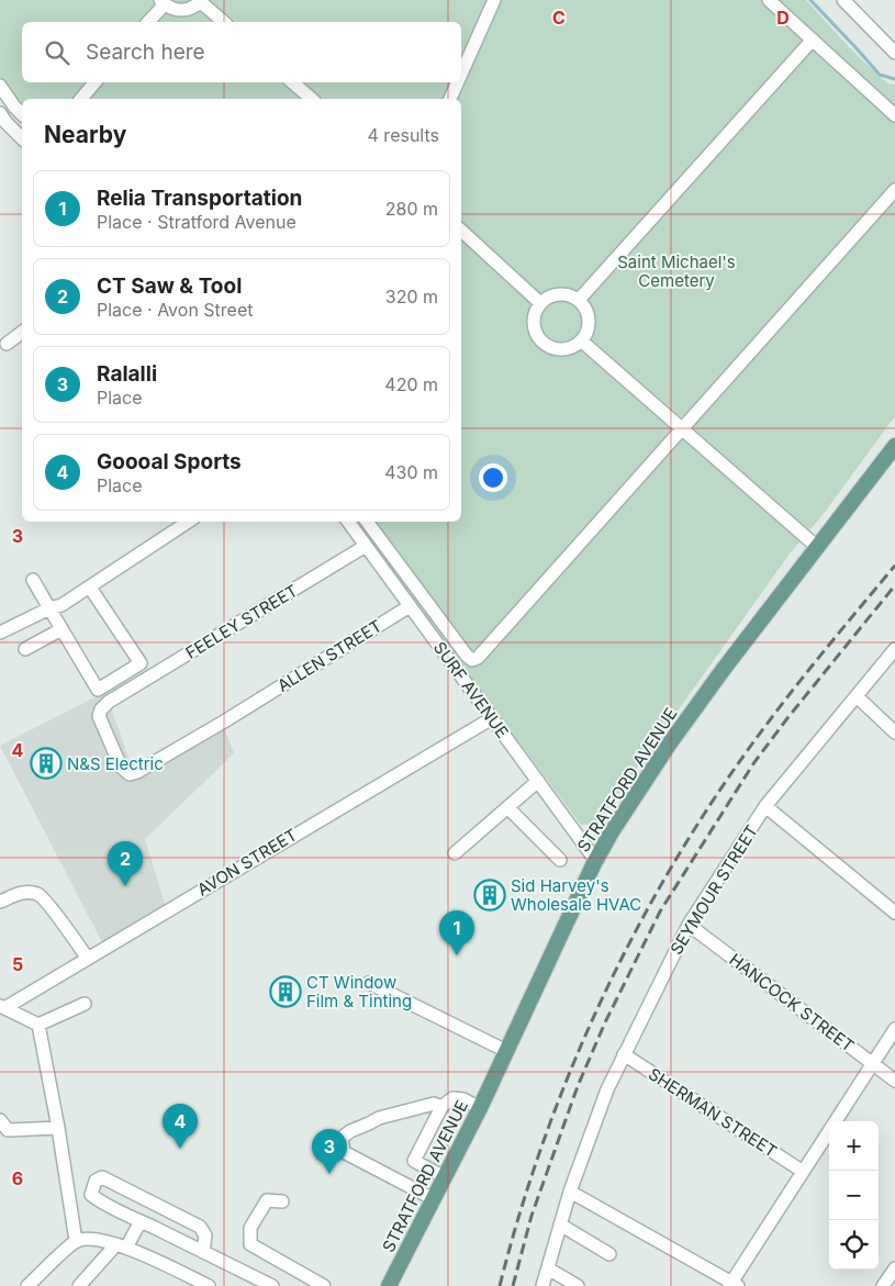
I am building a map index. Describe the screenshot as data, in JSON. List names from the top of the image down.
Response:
{
  "streets": {
    "main road": ["STRATFORD AVENUE"],
    "street": [
      "FEELEY STREET",
      "ALLEN STREET",
      "SURF AVENUE",
      "AVON STREET",
      "SEYMOUR STREET",
      "HANCOCK STREET",
      "SHERMAN STREET"
    ]
  },
  "crossings": [
    ["FEELEY STREET", "ALLEN STREET"],
    ["FEELEY STREET", "SURF AVENUE"],
    ["ALLEN STREET", "SURF AVENUE"],
    ["SURF AVENUE", "STRATFORD AVENUE"],
    ["SURF AVENUE", "AVON STREET"],
    ["SEYMOUR STREET", "HANCOCK STREET"],
    ["SEYMOUR STREET", "SHERMAN STREET"]
  ],
  "parks": ["Saint Michael's Cemetery"],
  "places": {
    "building": ["N&S Electric", "Sid Harvey's Wholesale HVAC", "CT Window Film & Tinting"]
  },
  "page": {
    "search": "Search here",
    "heading": ["Nearby", "4 results"],
    "list": [
      {
        "mark": "1",
        "name": "Relia Transportation",
        "note": "Place · Stratford Avenue",
        "value": "280 m"
      },
      {
        "mark": "2",
        "name": "CT Saw & Tool",
        "note": "Place · Avon Street",
        "value": "320 m"
      },
      {
        "mark": "3",
        "name": "Ralalli",
        "note": "Place",
        "value": "420 m"
      },
      {
        "mark": "4",
        "name": "Goooal Sports",
        "note": "Place",
        "value": "430 m"
      }
    ],
    "pins": [
      "2",
      "1",
      "4",
      "3"
    ],
    "map_buttons": ["+", "−"]
  },
  "grid": {
    "columns": ["C", "D"],
    "rows": [
      "3",
      "4",
      "5",
      "6"
    ]
  }
}
